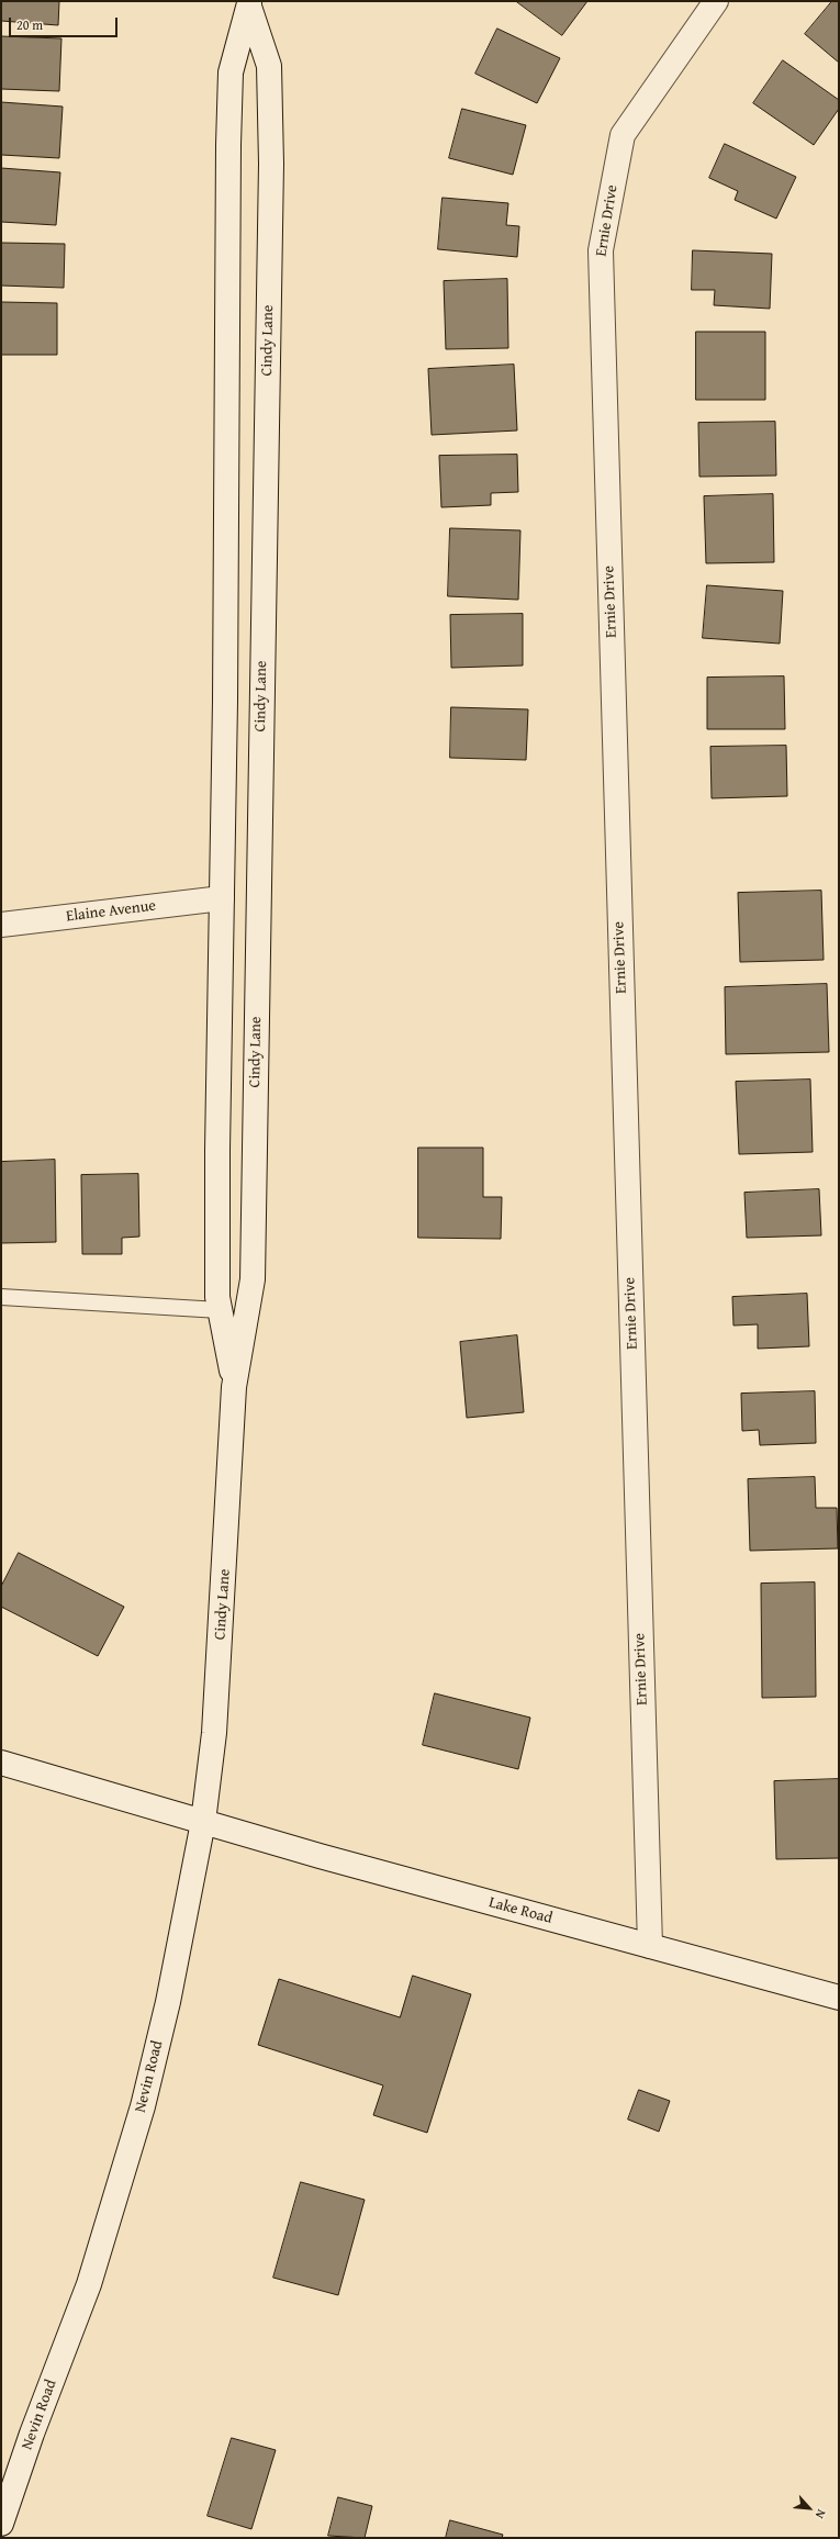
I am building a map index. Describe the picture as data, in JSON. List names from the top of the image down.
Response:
{
  "streets": {
    "main road": [
      "Ernie Drive",
      "Cindy Lane",
      "Elaine Avenue",
      "Lake Road",
      "Nevin Road"
    ]
  },
  "crossings": [
    ["Ernie Drive", "Lake Road"],
    ["Cindy Lane", "Elaine Avenue"],
    ["Cindy Lane", "Lake Road"],
    ["Cindy Lane", "Nevin Road"],
    ["Lake Road", "Nevin Road"]
  ],
  "scale_bar": "20 m",
  "north": "bottom right"
}
